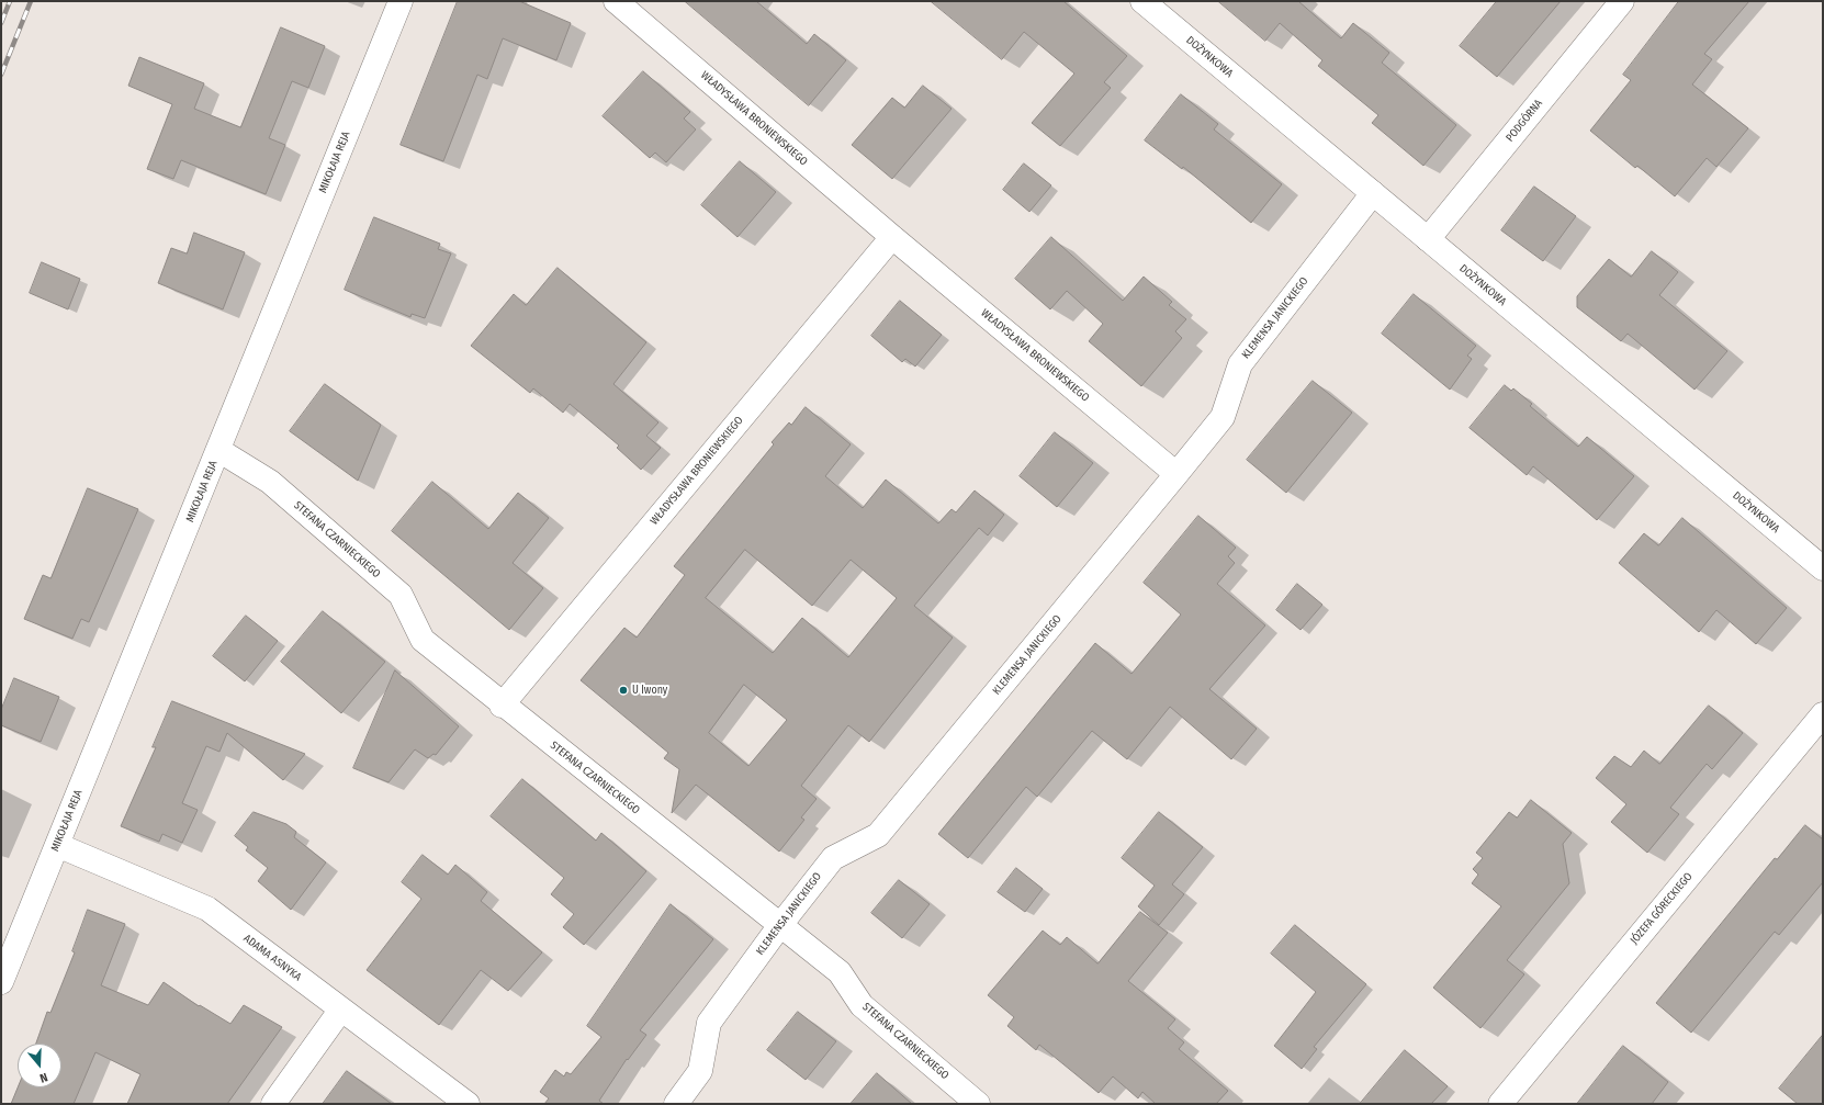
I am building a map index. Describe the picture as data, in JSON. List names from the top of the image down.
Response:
{
  "streets": {
    "street": [
      "DOŻYNKOWA",
      "WŁADYSŁAWA BRONIEWSKIEGO",
      "PODGÓRNA",
      "MIKOŁAJA REJA",
      "KLEMENSA JANICKIEGO",
      "STEFANA CZARNIECKIEGO",
      "JÓZEFA GÓRECKIEGO",
      "ADAMA ASNYKA"
    ]
  },
  "crossings": [
    ["DOŻYNKOWA", "PODGÓRNA"],
    ["DOŻYNKOWA", "KLEMENSA JANICKIEGO"],
    ["WŁADYSŁAWA BRONIEWSKIEGO", "KLEMENSA JANICKIEGO"],
    ["WŁADYSŁAWA BRONIEWSKIEGO", "STEFANA CZARNIECKIEGO"],
    ["MIKOŁAJA REJA", "STEFANA CZARNIECKIEGO"],
    ["MIKOŁAJA REJA", "ADAMA ASNYKA"],
    ["KLEMENSA JANICKIEGO", "STEFANA CZARNIECKIEGO"]
  ],
  "places": ["U Iwony"],
  "north": "bottom"
}
